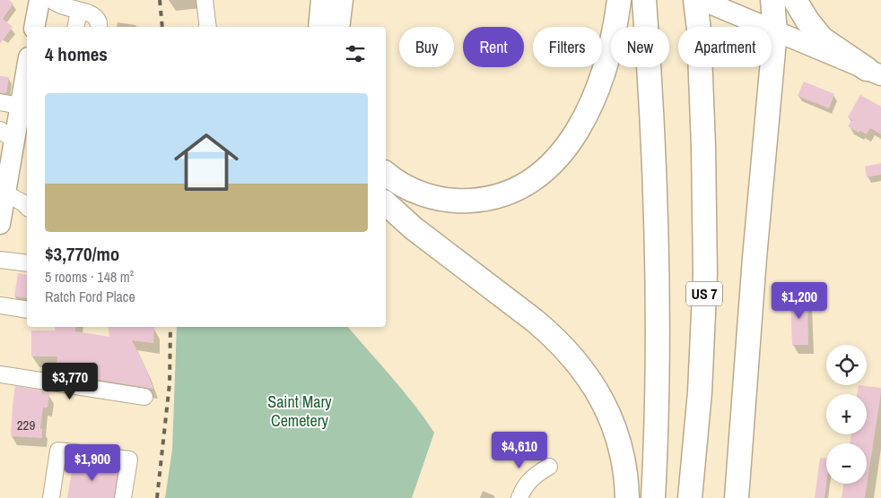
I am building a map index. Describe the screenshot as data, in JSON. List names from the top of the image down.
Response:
{
  "streets": {
    "highway": ["US 7"]
  },
  "parks": ["Saint Mary Cemetery"],
  "house_numbers": ["229"],
  "page": {
    "chip": [
      "Buy",
      "Rent",
      "Filters",
      "New",
      "Apartment"
    ],
    "heading": "4 homes",
    "list": [
      {
        "name": "$3,770/mo",
        "note": "5 rooms · 148 m² · Ratch Ford Place"
      }
    ],
    "price": [
      "$1,200",
      "$3,770",
      "$4,610",
      "$1,900"
    ],
    "map_buttons": ["+", "−"]
  }
}
